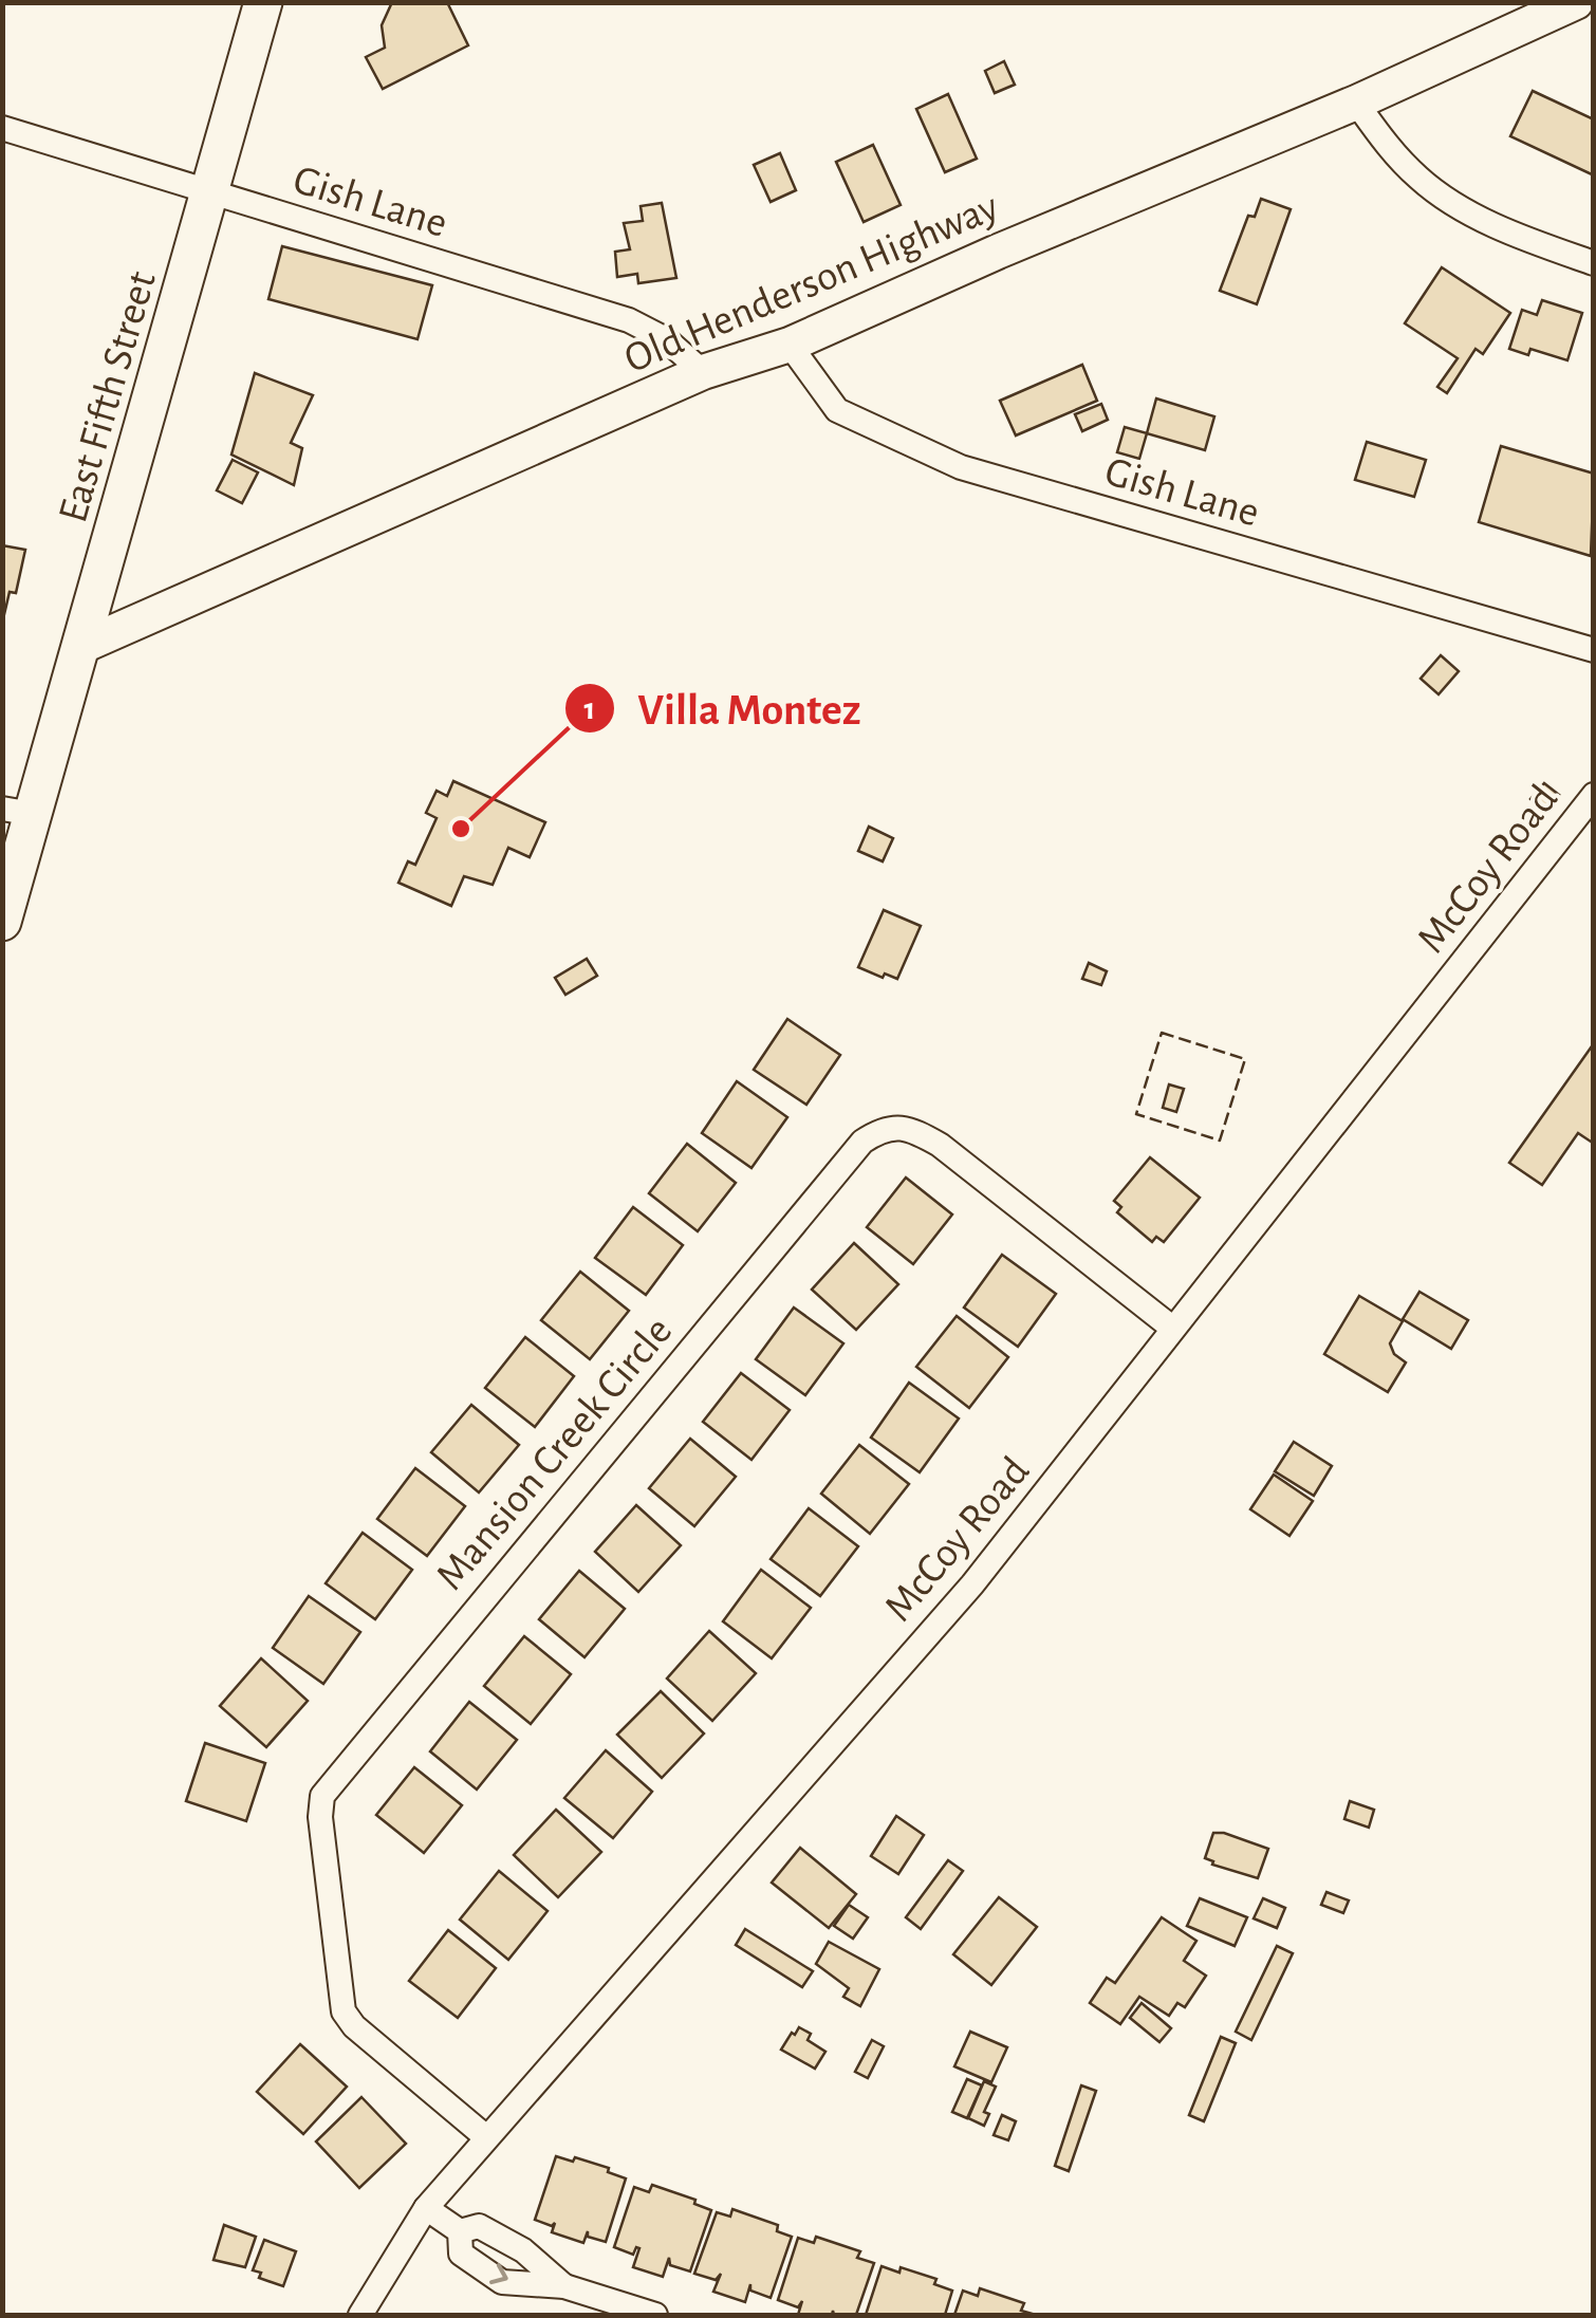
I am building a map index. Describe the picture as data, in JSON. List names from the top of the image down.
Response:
{
  "streets": {
    "main road": ["Old Henderson Highway", "East Fifth Street"],
    "street": ["Gish Lane", "McCoy Road", "Mansion Creek Circle"]
  },
  "crossings": [
    ["Gish Lane", "Old Henderson Highway"],
    ["Gish Lane", "East Fifth Street"],
    ["Old Henderson Highway", "East Fifth Street"],
    ["McCoy Road", "Mansion Creek Circle"]
  ],
  "places": ["Villa Montez"]
}
